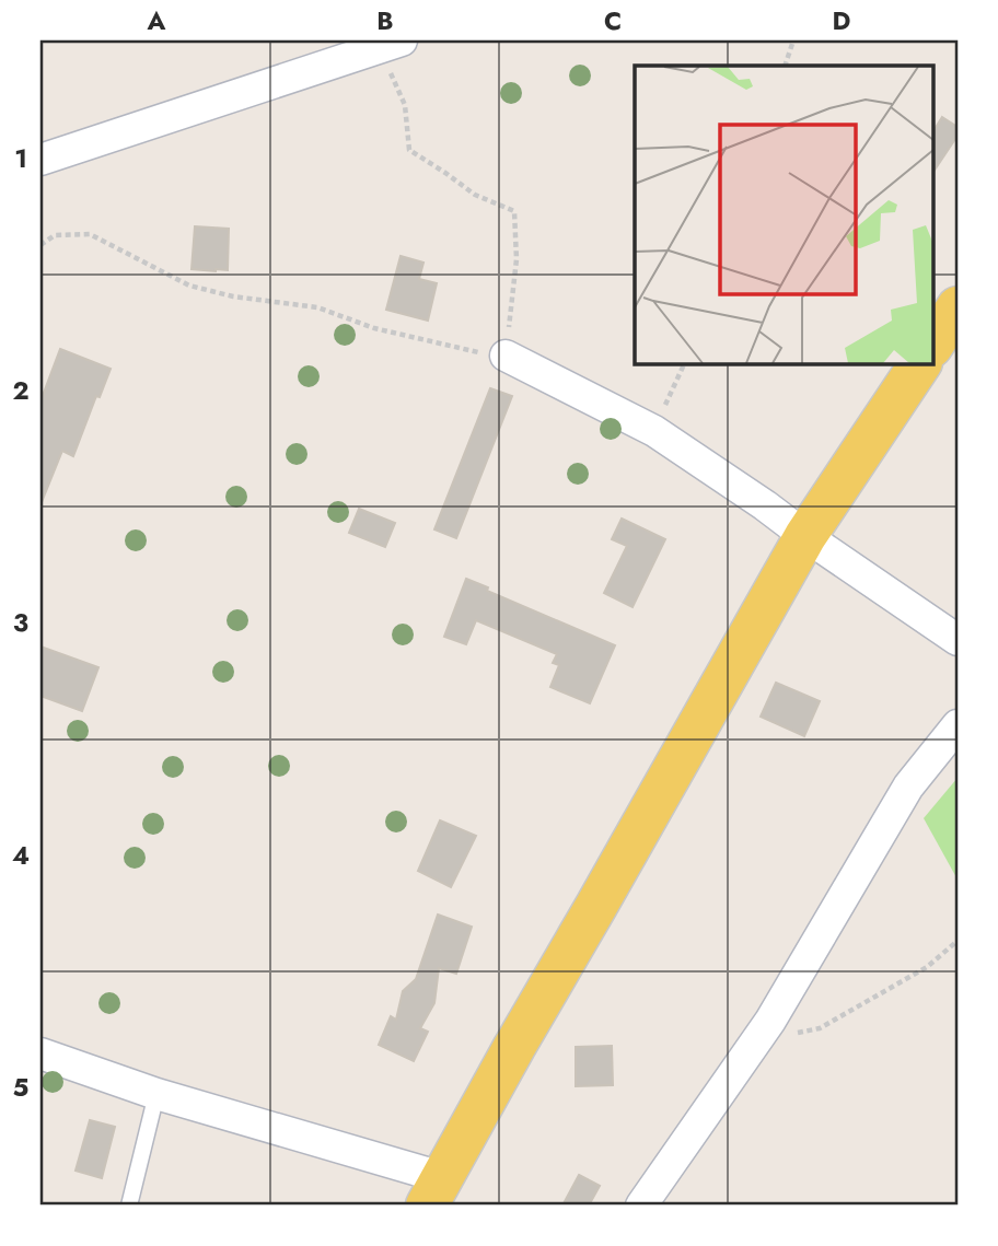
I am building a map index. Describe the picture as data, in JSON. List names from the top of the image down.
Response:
{
  "grid": {
    "columns": [
      "A",
      "B",
      "C",
      "D"
    ],
    "rows": [
      "1",
      "2",
      "3",
      "4",
      "5"
    ]
  }
}
